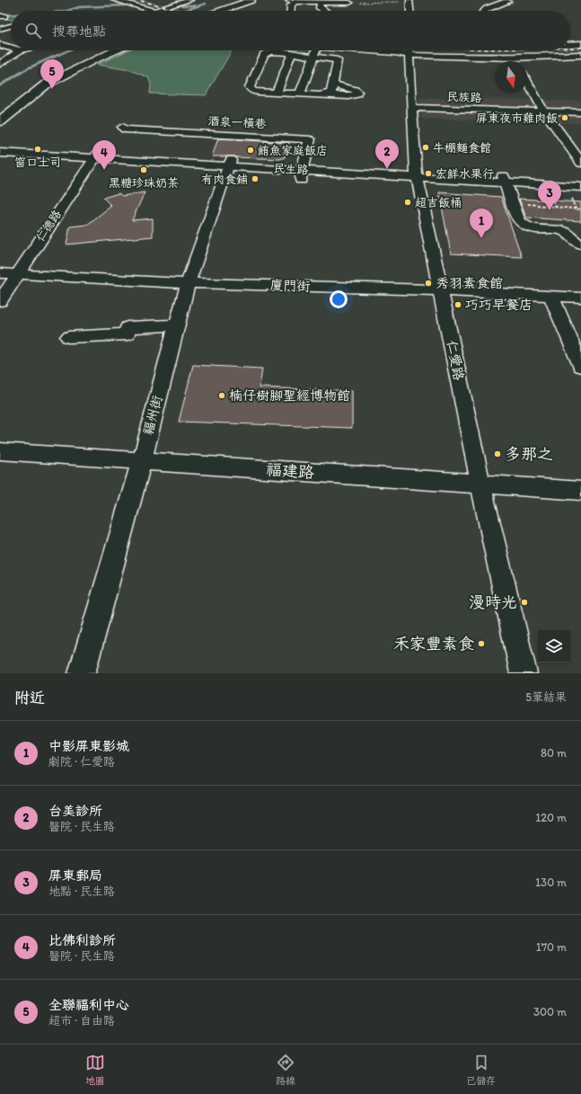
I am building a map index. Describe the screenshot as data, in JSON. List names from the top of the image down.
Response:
{
  "streets": {
    "street": [
      "民族路",
      "酒泉一橫巷",
      "民生路",
      "仁德路",
      "廈門街",
      "仁愛路",
      "福州街",
      "福建路"
    ]
  },
  "crossings": [
    ["民族路", "仁愛路"],
    ["酒泉一橫巷", "民生路"],
    ["民生路", "仁德路"],
    ["民生路", "仁愛路"],
    ["民生路", "福州街"],
    ["仁德路", "廈門街"],
    ["廈門街", "仁愛路"],
    ["廈門街", "福州街"],
    ["仁愛路", "福建路"],
    ["福州街", "福建路"]
  ],
  "places": [
    "屏東夜市雞肉飯",
    "牛棚麵食館",
    "窗口土司",
    "鮪魚家庭飯店",
    "黑糖珍珠奶茶",
    "宏鮮水果行",
    "有肉食鋪",
    "超吉飯桶",
    "秀羽素食館",
    "巧巧早餐店",
    "楠仔樹腳聖經博物館",
    "多那之",
    "漫時光",
    "禾家豐素食"
  ],
  "north": "bottom",
  "page": {
    "search": "搜尋地點",
    "pins": [
      "5",
      "2",
      "4",
      "3",
      "1"
    ],
    "heading": ["附近", "5筆結果"],
    "list": [
      {
        "mark": "1",
        "name": "中影屏東影城",
        "note": "劇院 · 仁愛路",
        "value": "80 m"
      },
      {
        "mark": "2",
        "name": "台美診所",
        "note": "醫院 · 民生路",
        "value": "120 m"
      },
      {
        "mark": "3",
        "name": "屏東郵局",
        "note": "地點 · 民生路",
        "value": "130 m"
      },
      {
        "mark": "4",
        "name": "比佛利診所",
        "note": "醫院 · 民生路",
        "value": "170 m"
      },
      {
        "mark": "5",
        "name": "全聯福利中心",
        "note": "超市 · 自由路",
        "value": "300 m"
      }
    ],
    "nav": ["地圖", "路線", "已儲存"]
  }
}
